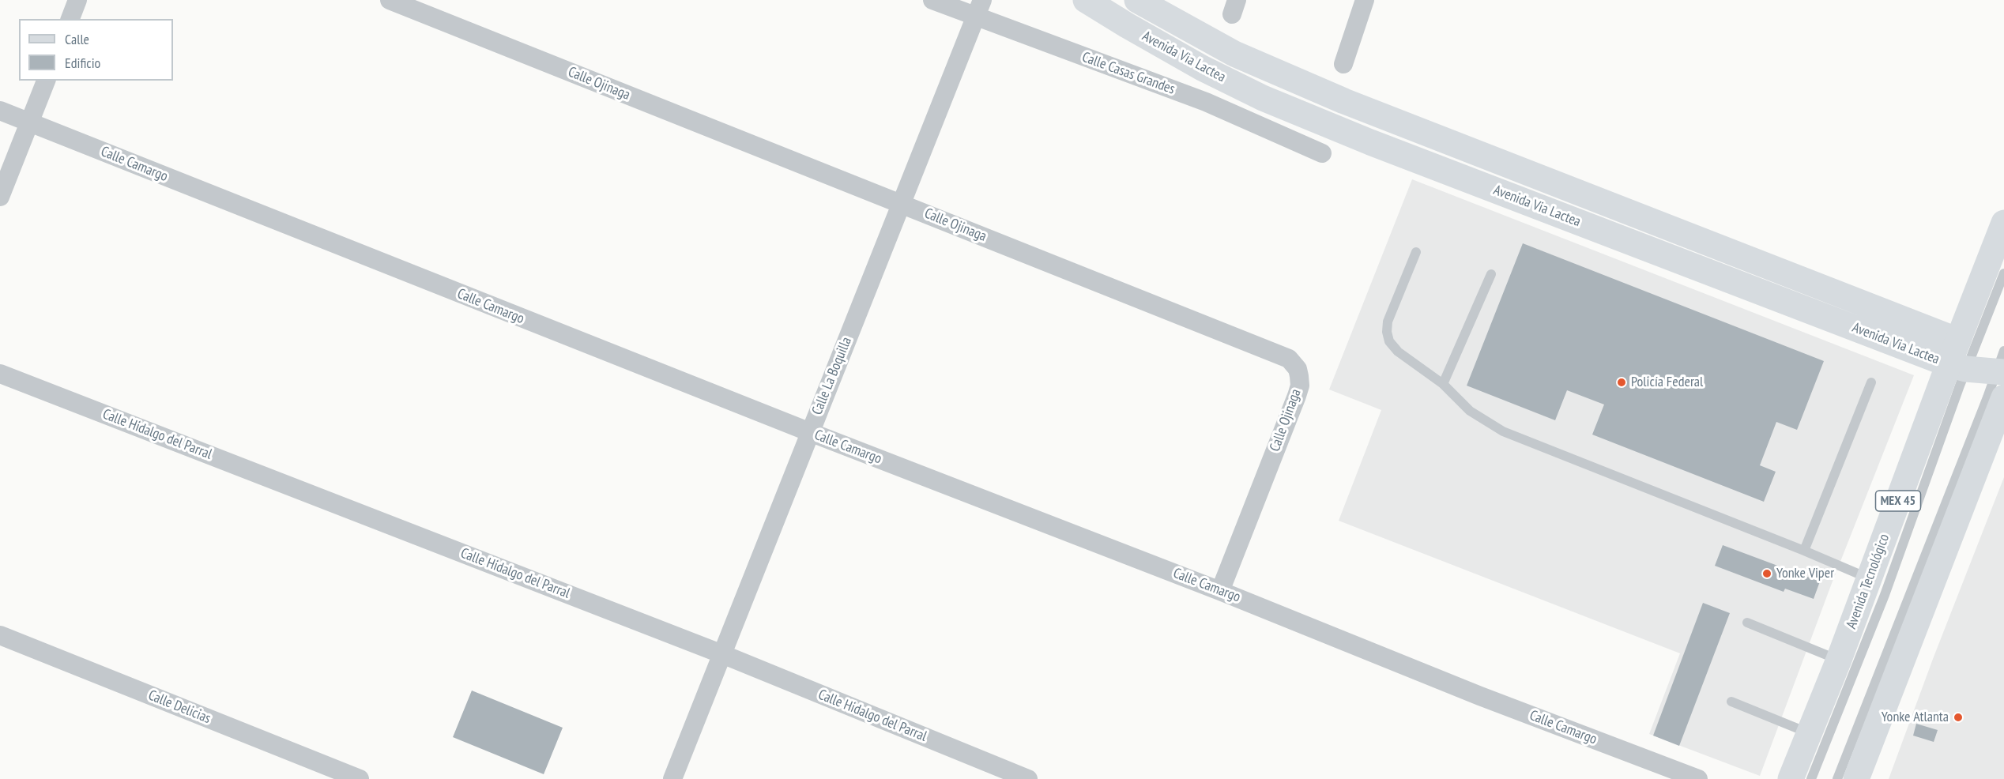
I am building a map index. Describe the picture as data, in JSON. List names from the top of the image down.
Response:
{
  "streets": {
    "main road": ["Avenida Via Lactea", "MEX 45", "Avenida Tecnológico"],
    "street": [
      "Calle Casas Grandes",
      "Calle Ojinaga",
      "Calle Camargo",
      "Calle La Boquilla",
      "Calle Hidalgo del Parral",
      "Calle Delicias"
    ]
  },
  "crossings": [
    ["Avenida Via Lactea", "Avenida Tecnológico"],
    ["Calle Casas Grandes", "Calle La Boquilla"],
    ["Calle Ojinaga", "Calle Camargo"],
    ["Calle Ojinaga", "Calle La Boquilla"],
    ["Calle Camargo", "Calle La Boquilla"],
    ["Calle La Boquilla", "Calle Hidalgo del Parral"]
  ],
  "places": ["Policía Federal", "Yonke Viper", "Yonke Atlanta"],
  "legend": ["Calle", "Edificio"]
}
